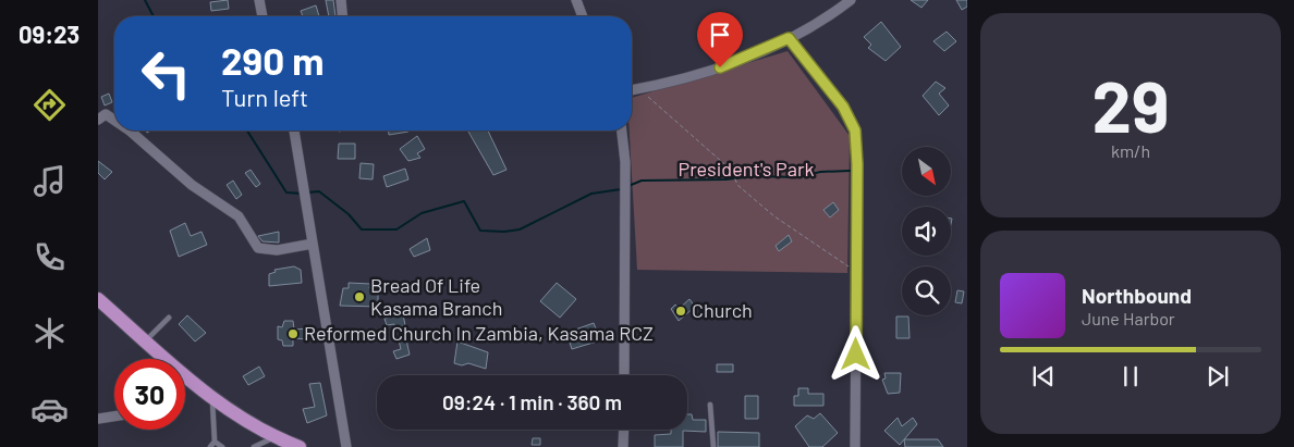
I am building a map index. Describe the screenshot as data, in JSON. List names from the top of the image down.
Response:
{
  "parks": ["President's Park"],
  "places": ["Bread Of Life Kasama Branch", "Church", "Reformed Church In Zambia, Kasama RCZ"],
  "north": "bottom right",
  "page": {
    "tabs": "09:23",
    "tile": ["29", "km/h"],
    "turn": ["290 m", "Turn left"],
    "song": ["Northbound", "June Harbor"],
    "limit": "30",
    "trip": "09:24 · 1 min · 360 m"
  }
}
